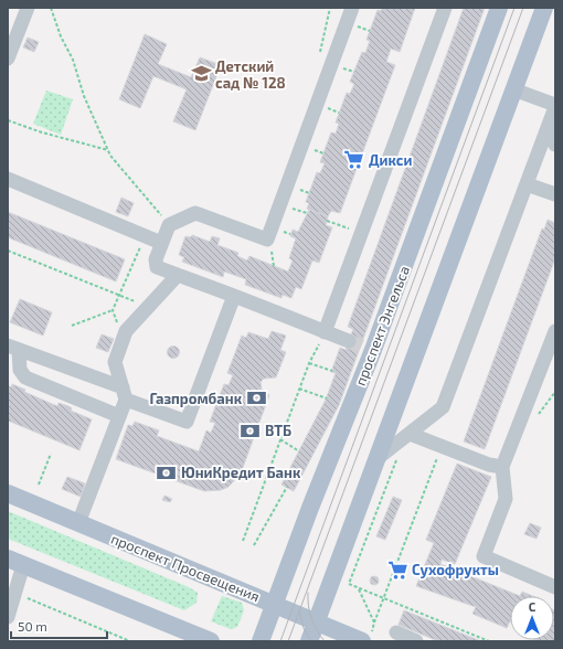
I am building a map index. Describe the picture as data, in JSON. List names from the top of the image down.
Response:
{
  "streets": {
    "main road": ["проспект Энгельса", "проспект Просвещения"]
  },
  "crossings": [
    ["проспект Энгельса", "проспект Просвещения"]
  ],
  "places": {
    "school or university": ["Детский сад № 128"],
    "supermarket": ["Дикси", "Сухофрукты"],
    "bank": ["Газпромбанк", "ВТБ", "ЮниКредит Банк"]
  },
  "scale_bar": "50 m",
  "north": "top"
}
